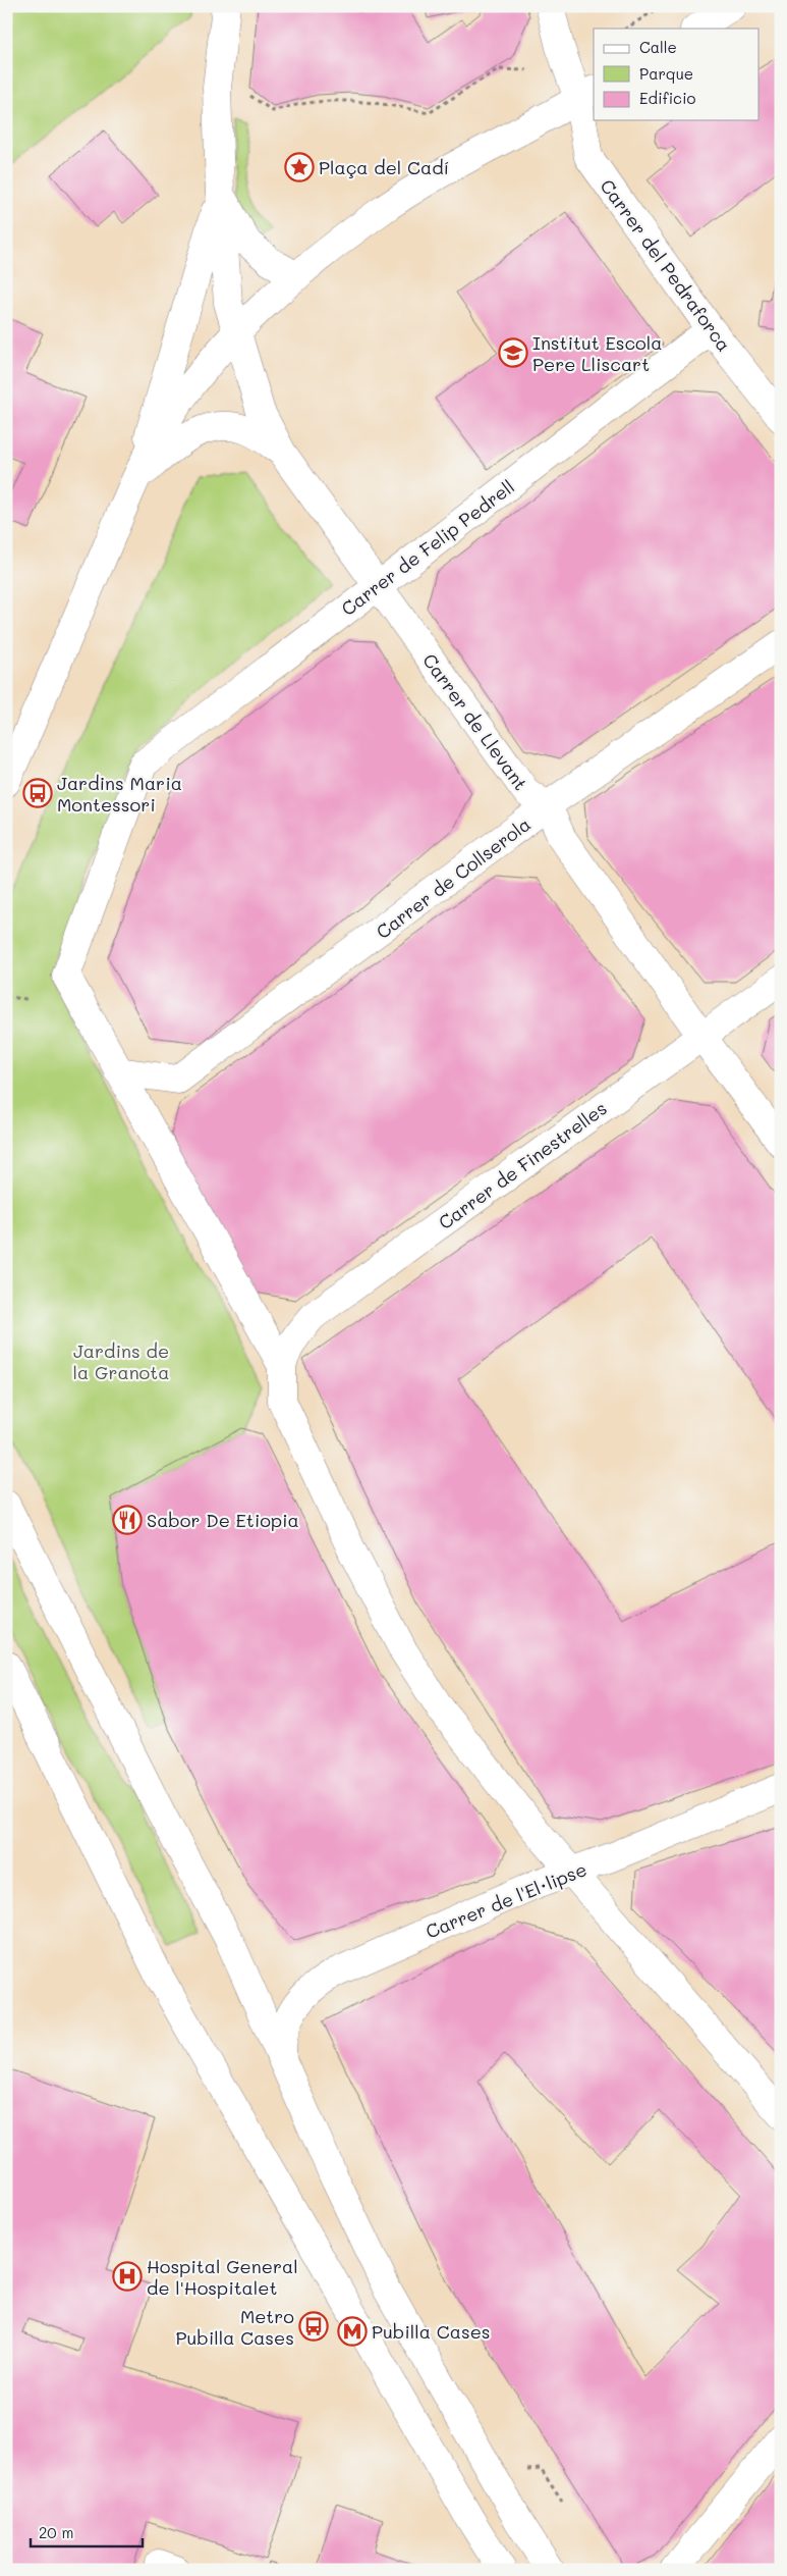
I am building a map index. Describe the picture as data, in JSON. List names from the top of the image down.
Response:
{
  "streets": {
    "street": [
      "Carrer del Pedraforca",
      "Carrer de Felip Pedrell",
      "Carrer de Llevant",
      "Carrer de Collserola",
      "Carrer de Finestrelles",
      "Carrer de l'El·lipse"
    ]
  },
  "crossings": [
    ["Carrer del Pedraforca", "Carrer de Felip Pedrell"],
    ["Carrer de Felip Pedrell", "Carrer de Llevant"],
    ["Carrer de Felip Pedrell", "Carrer de Collserola"],
    ["Carrer de Llevant", "Carrer de Collserola"],
    ["Carrer de Llevant", "Carrer de Finestrelles"]
  ],
  "parks": ["Jardins de la Granota"],
  "places": {
    "place": ["Plaça del Cadí"],
    "school or university": ["Institut Escola Pere Lliscart"],
    "bus stop": ["Jardins Maria Montessori", "Metro Pubilla Cases"],
    "restaurant": ["Sabor De Etiopia"],
    "hospital": ["Hospital General de l'Hospitalet"],
    "metro station": ["Pubilla Cases"]
  },
  "legend": ["Calle", "Parque", "Edificio"],
  "scale_bar": "20 m"
}
